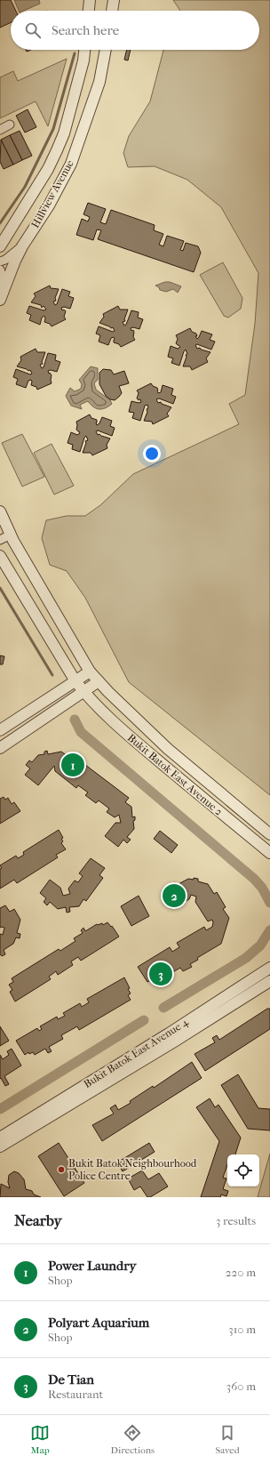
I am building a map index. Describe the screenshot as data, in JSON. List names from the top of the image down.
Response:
{
  "streets": {
    "street": ["Hillview Avenue", "Bukit Batok East Avenue 2", "Bukit Batok East Avenue 4"]
  },
  "places": ["Bukit Batok Neighbourhood Police Centre"],
  "page": {
    "search": "Search here",
    "pins": ["1", "2", "3"],
    "heading": ["Nearby", "3 results"],
    "list": [
      {
        "mark": "1",
        "name": "Power Laundry",
        "note": "Shop",
        "value": "220 m"
      },
      {
        "mark": "2",
        "name": "Polyart Aquarium",
        "note": "Shop",
        "value": "310 m"
      },
      {
        "mark": "3",
        "name": "De Tian",
        "note": "Restaurant",
        "value": "360 m"
      }
    ],
    "nav": ["Map", "Directions", "Saved"]
  }
}
